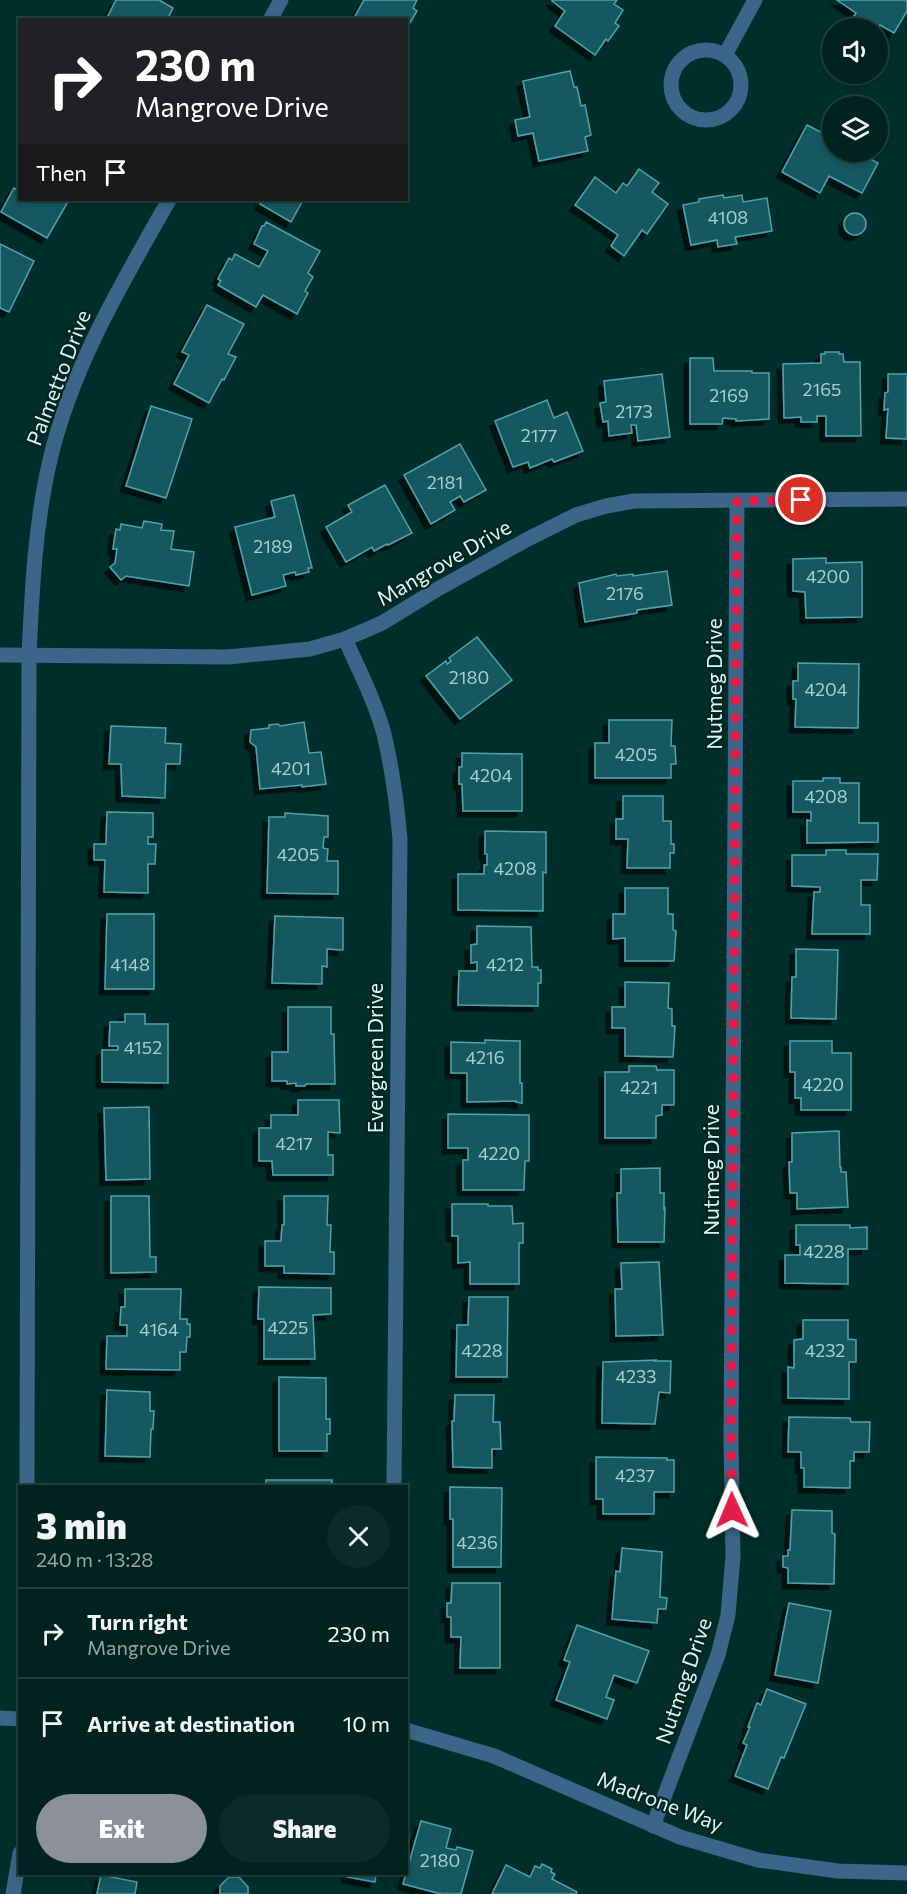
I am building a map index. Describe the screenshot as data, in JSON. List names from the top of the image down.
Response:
{
  "streets": {
    "street": [
      "Palmetto Drive",
      "Mangrove Drive",
      "Nutmeg Drive",
      "Evergreen Drive",
      "Madrone Way"
    ]
  },
  "crossings": [
    ["Palmetto Drive", "Mangrove Drive"],
    ["Mangrove Drive", "Nutmeg Drive"],
    ["Mangrove Drive", "Evergreen Drive"],
    ["Nutmeg Drive", "Madrone Way"]
  ],
  "house_numbers": [
    "4108",
    "2165",
    "2169",
    "2173",
    "2177",
    "2181",
    "2189",
    "4200",
    "2176",
    "2180",
    "4204",
    "4205",
    "4201",
    "4204",
    "4208",
    "4205",
    "4208",
    "4148",
    "4212",
    "4152",
    "4216",
    "4220",
    "4221",
    "4217",
    "4220",
    "4228",
    "4225",
    "4164",
    "4228",
    "4232",
    "4233",
    "4237",
    "4236",
    "2180"
  ],
  "page": {
    "turn": ["230 m", "Mangrove Drive"],
    "then": "Then",
    "heading": ["3 min", "240 m · 13:28"],
    "list": [
      {
        "name": "Turn right",
        "note": "Mangrove Drive",
        "value": "230 m"
      },
      {
        "name": "Arrive at destination",
        "value": "10 m"
      }
    ],
    "buttons": ["Exit", "Share"]
  }
}
